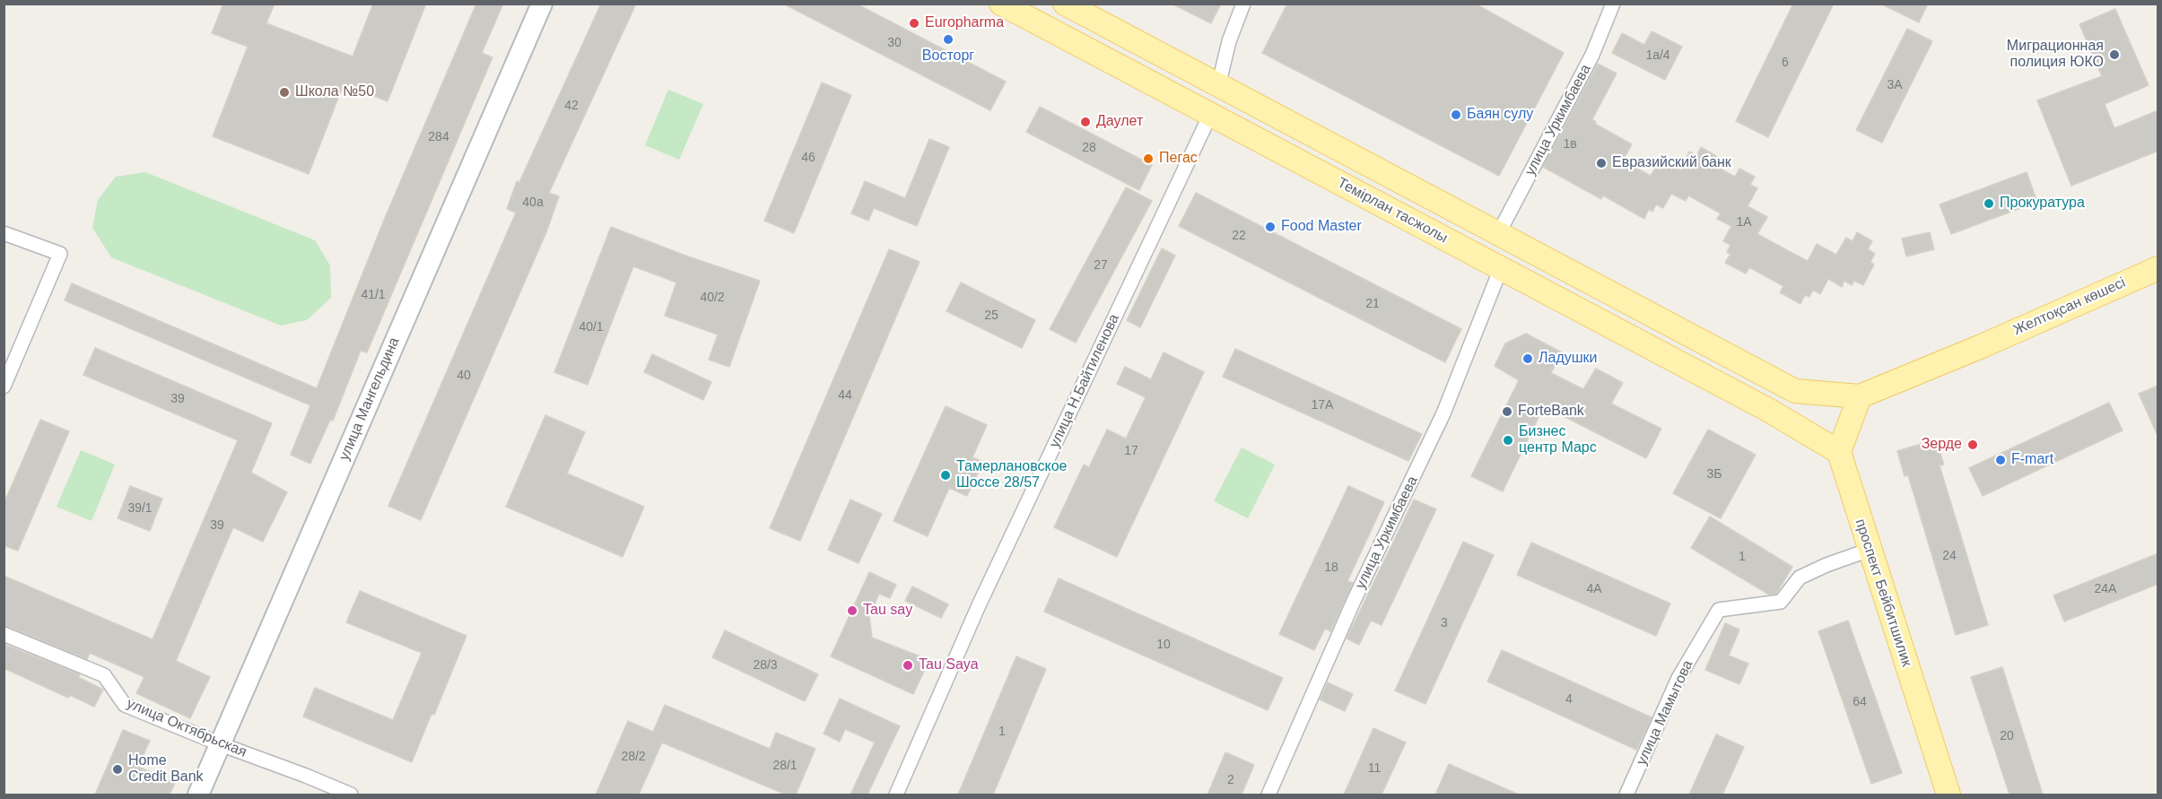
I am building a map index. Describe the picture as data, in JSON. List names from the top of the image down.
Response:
{
  "streets": {
    "main road": ["Темірлан тасжолы", "Желтоқсан көшесі", "проспект Бейбитшилик"],
    "street": [
      "улица Уркимбаева",
      "улица Н.Байтиленова",
      "улица Мангельдина",
      "улица Мамытова",
      "улица Октябрьская"
    ]
  },
  "crossings": [
    ["улица Уркимбаева", "Темірлан тасжолы"],
    ["Темірлан тасжолы", "улица Н.Байтиленова"],
    ["улица Мангельдина", "улица Октябрьская"],
    ["проспект Бейбитшилик", "улица Мамытова"]
  ],
  "places": [
    "Europharma",
    "Восторг",
    "Миграционная полиция ЮКО",
    "Школа №50",
    "Баян сулу",
    "Даулет",
    "Пегас",
    "Евразийский банк",
    "Прокуратура",
    "Food Master",
    "Ладушки",
    "ForteBank",
    "Бизнес центр Марс",
    "Зерде",
    "F-mart",
    "Тамерлановское Шоссе 28/57",
    "Tau say",
    "Tau Saya",
    "Home Credit Bank"
  ],
  "house_numbers": [
    "30",
    "1а/4",
    "6",
    "3А",
    "42",
    "284",
    "1в",
    "28",
    "46",
    "40а",
    "1А",
    "22",
    "27",
    "41/1",
    "40/2",
    "21",
    "25",
    "40/1",
    "40",
    "44",
    "39",
    "17А",
    "17",
    "3Б",
    "39/1",
    "39",
    "24",
    "1",
    "18",
    "4А",
    "24А",
    "3",
    "10",
    "28/3",
    "4",
    "64",
    "1",
    "20",
    "28/2",
    "28/1",
    "11",
    "2"
  ]
}
